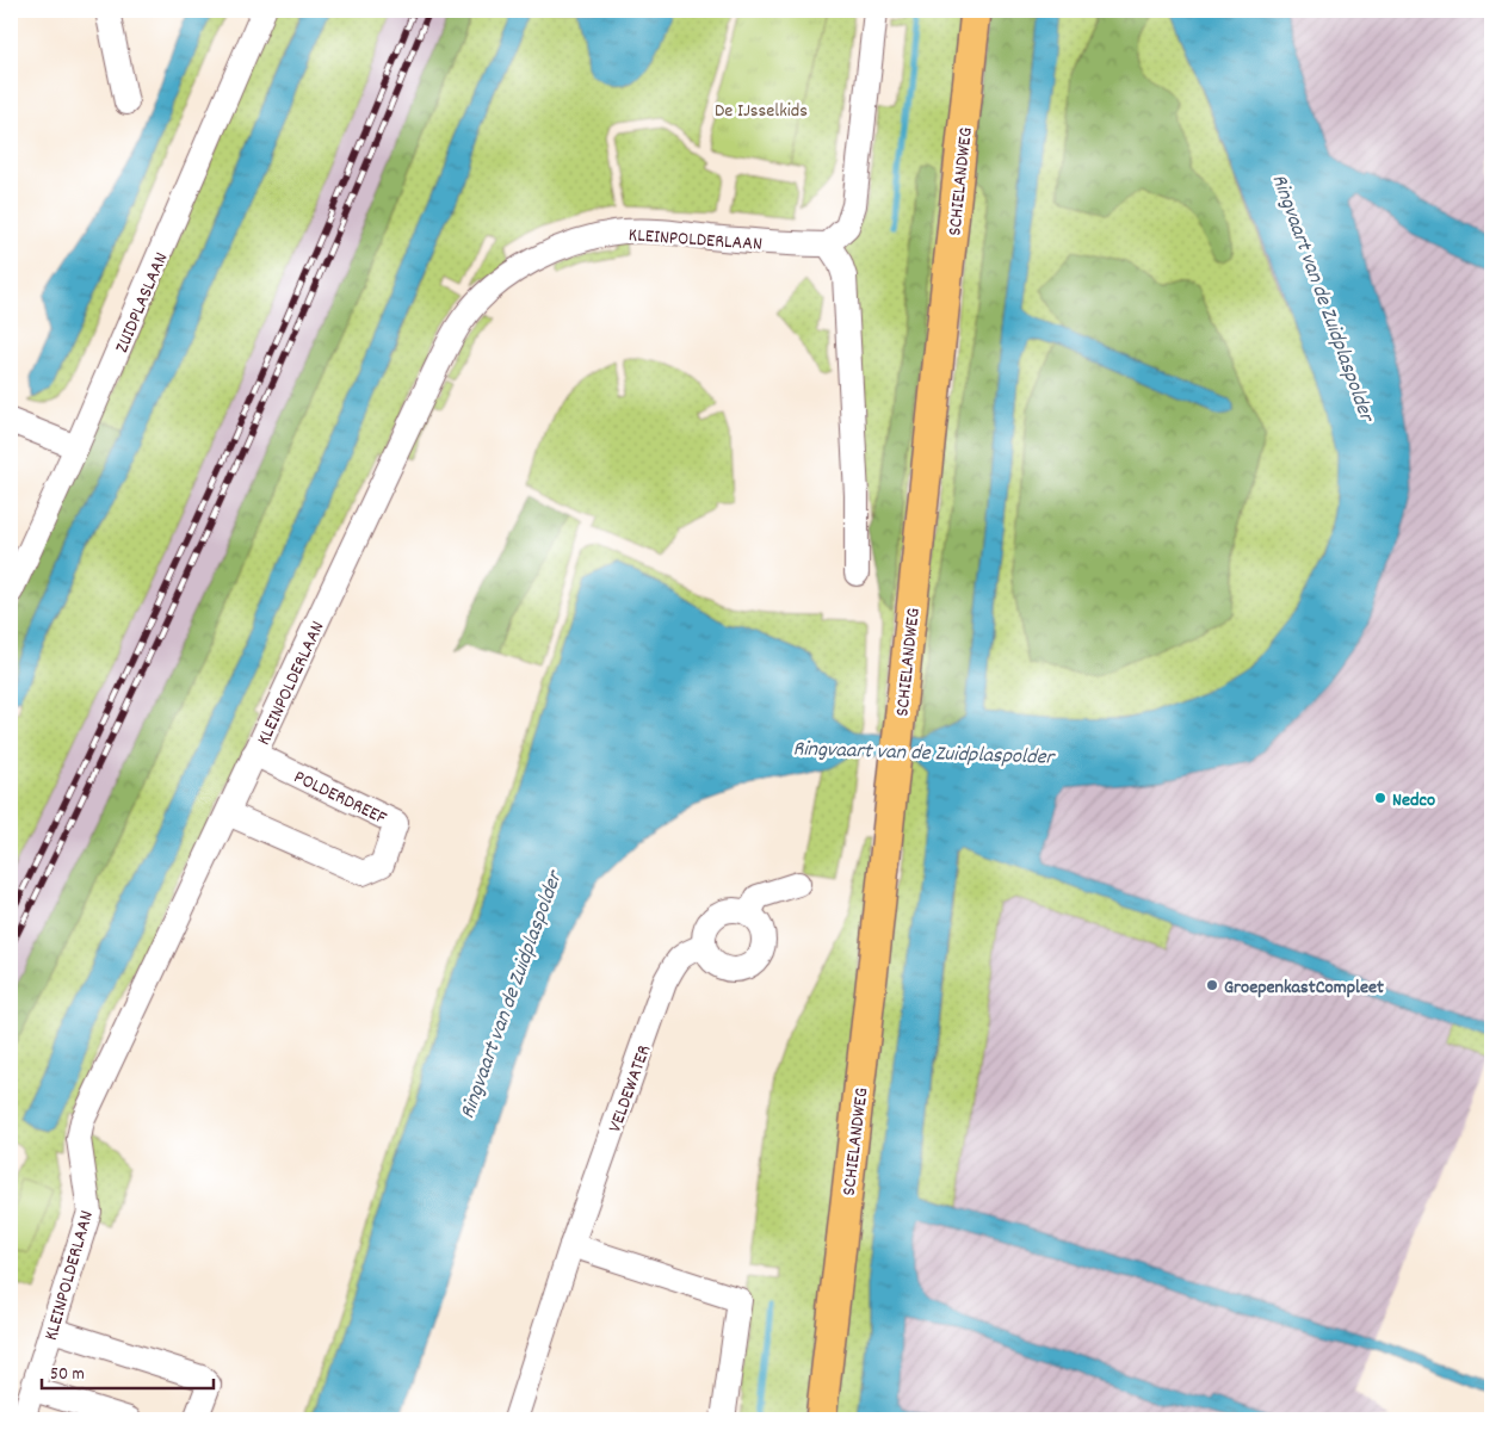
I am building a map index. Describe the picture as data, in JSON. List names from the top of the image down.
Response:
{
  "streets": {
    "main road": ["SCHIELANDWEG"],
    "street": [
      "KLEINPOLDERLAAN",
      "ZUIDPLASLAAN",
      "POLDERDREEF",
      "VELDEWATER"
    ]
  },
  "crossings": [
    ["KLEINPOLDERLAAN", "POLDERDREEF"]
  ],
  "water": ["Ringvaart van de Zuidplaspolder"],
  "parks": ["De IJsselkids"],
  "places": ["Nedco", "GroepenkastCompleet"],
  "scale_bar": "50 m"
}
